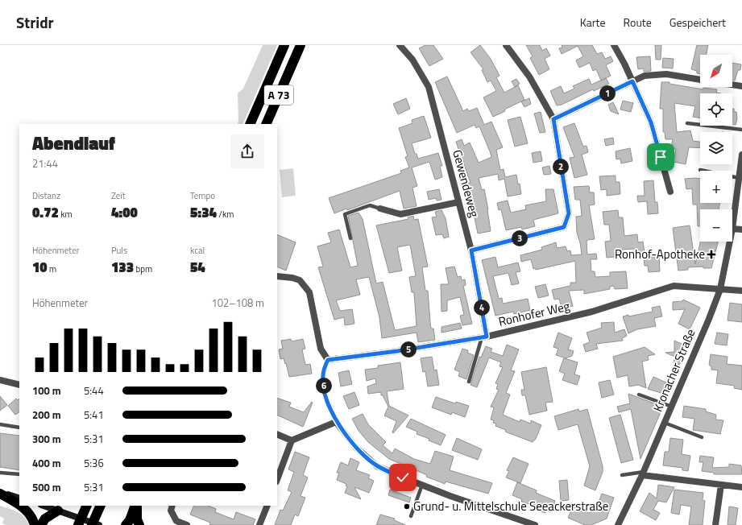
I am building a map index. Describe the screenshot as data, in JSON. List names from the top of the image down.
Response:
{
  "streets": {
    "highway": ["A 73"],
    "street": ["Gewendeweg", "Ronhofer Weg", "Kronacher Straße"]
  },
  "crossings": [
    ["Gewendeweg", "Ronhofer Weg"],
    ["Ronhofer Weg", "Kronacher Straße"]
  ],
  "places": {
    "health": ["Ronhof-Apotheke"],
    "other": ["Grund- u. Mittelschule Seeackerstraße"]
  },
  "north": "bottom left",
  "page": {
    "header": "Stridr",
    "nav": ["Karte", "Route", "Gespeichert"],
    "map_buttons": ["+", "−"],
    "pins": [
      "1",
      "2",
      "3",
      "4",
      "5",
      "6"
    ],
    "heading": ["Abendlauf", "21:44"],
    "stats": [
      ["Distanz", "0.72 km"],
      ["Zeit", "4:00"],
      ["Tempo", "5:34 /km"],
      ["Höhenmeter", "10 m"],
      ["Puls", "133 bpm"],
      ["kcal", "54"]
    ],
    "chart": ["Höhenmeter", "102–108 m"],
    "list": [
      {
        "name": "100 m",
        "note": "5:44"
      },
      {
        "name": "200 m",
        "note": "5:41"
      },
      {
        "name": "300 m",
        "note": "5:31"
      },
      {
        "name": "400 m",
        "note": "5:36"
      },
      {
        "name": "500 m",
        "note": "5:31"
      }
    ]
  }
}
